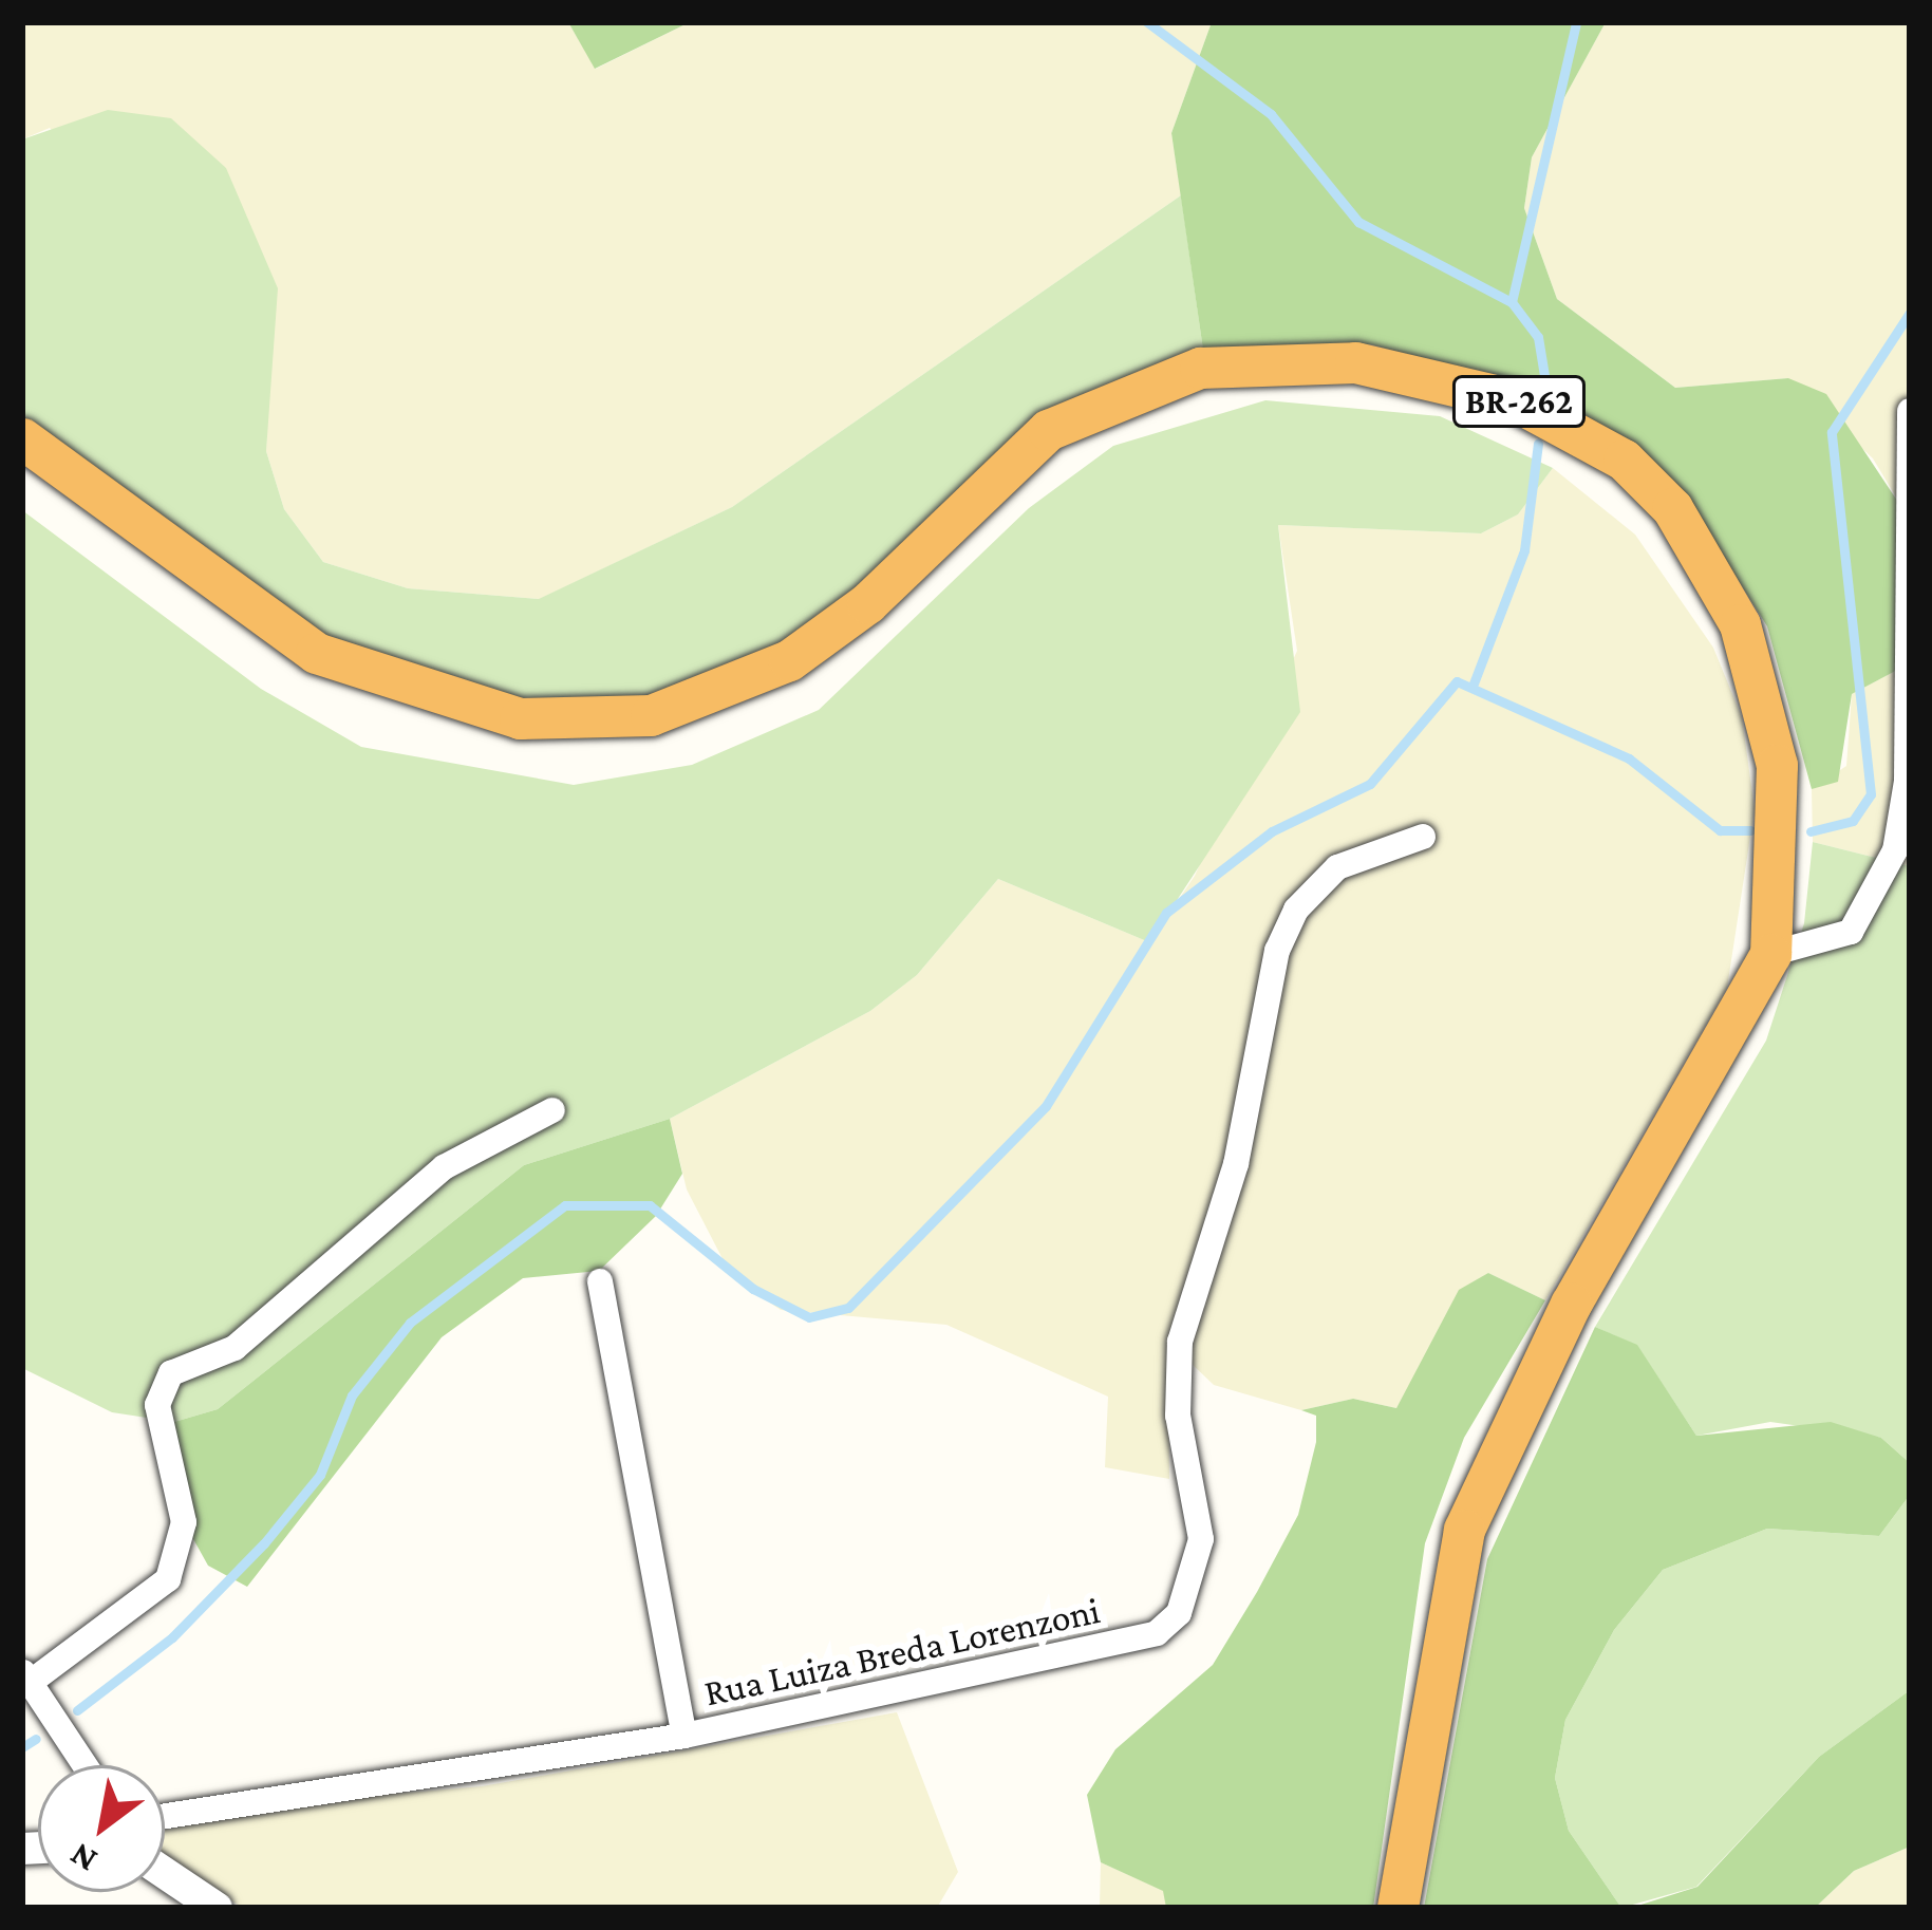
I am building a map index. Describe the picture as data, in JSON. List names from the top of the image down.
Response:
{
  "streets": {
    "highway": ["BR-262"],
    "street": ["Rua Luiza Breda Lorenzoni"]
  },
  "north": "bottom left"
}
